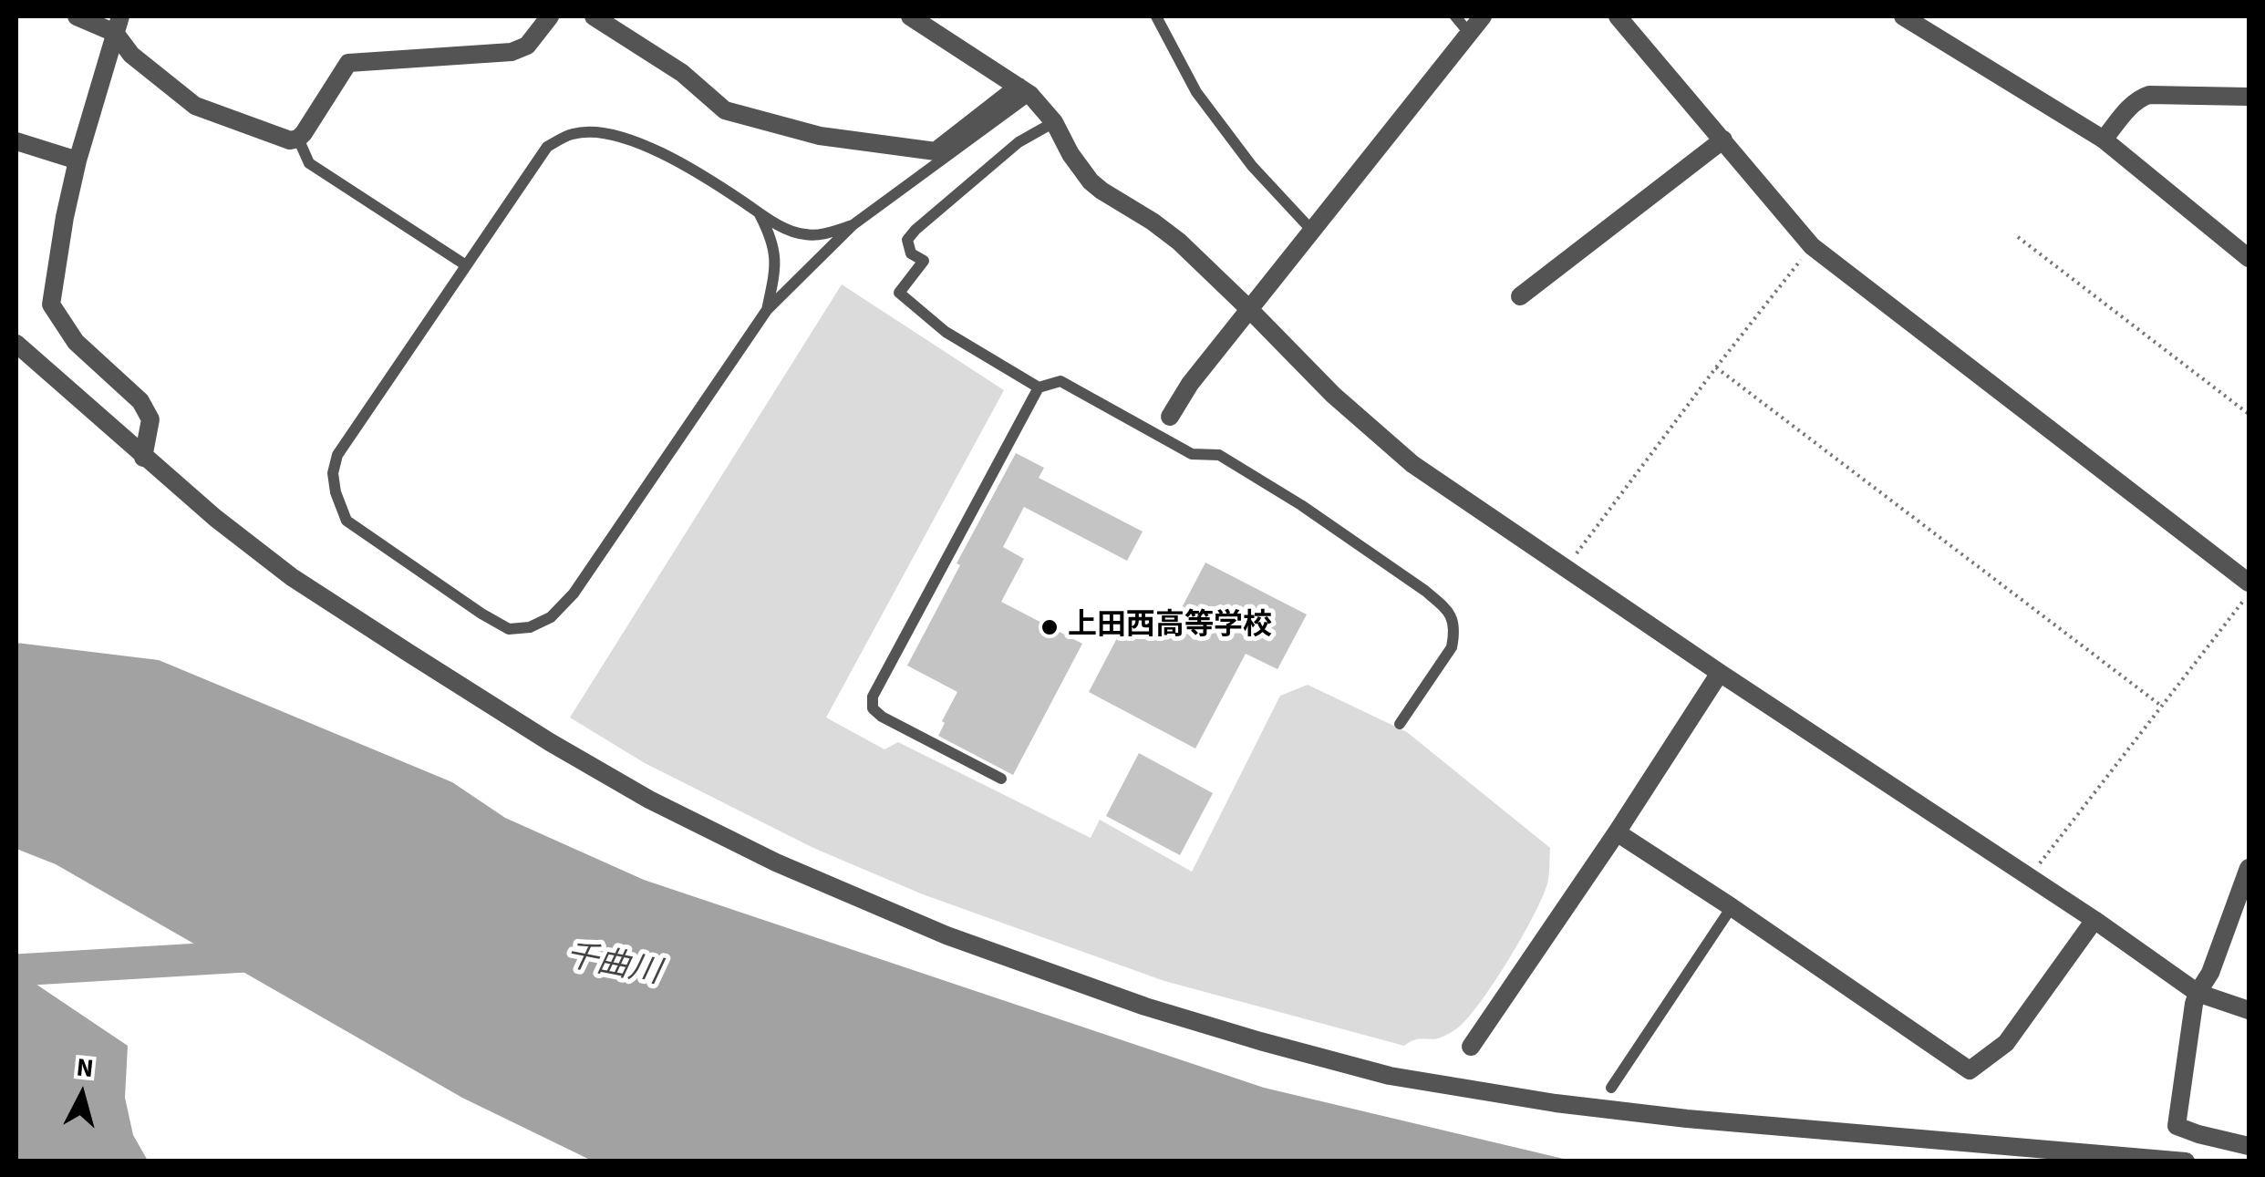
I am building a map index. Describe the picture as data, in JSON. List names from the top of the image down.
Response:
{
  "water": ["千曲川"],
  "places": ["上田西高等学校"],
  "north": "top"
}
